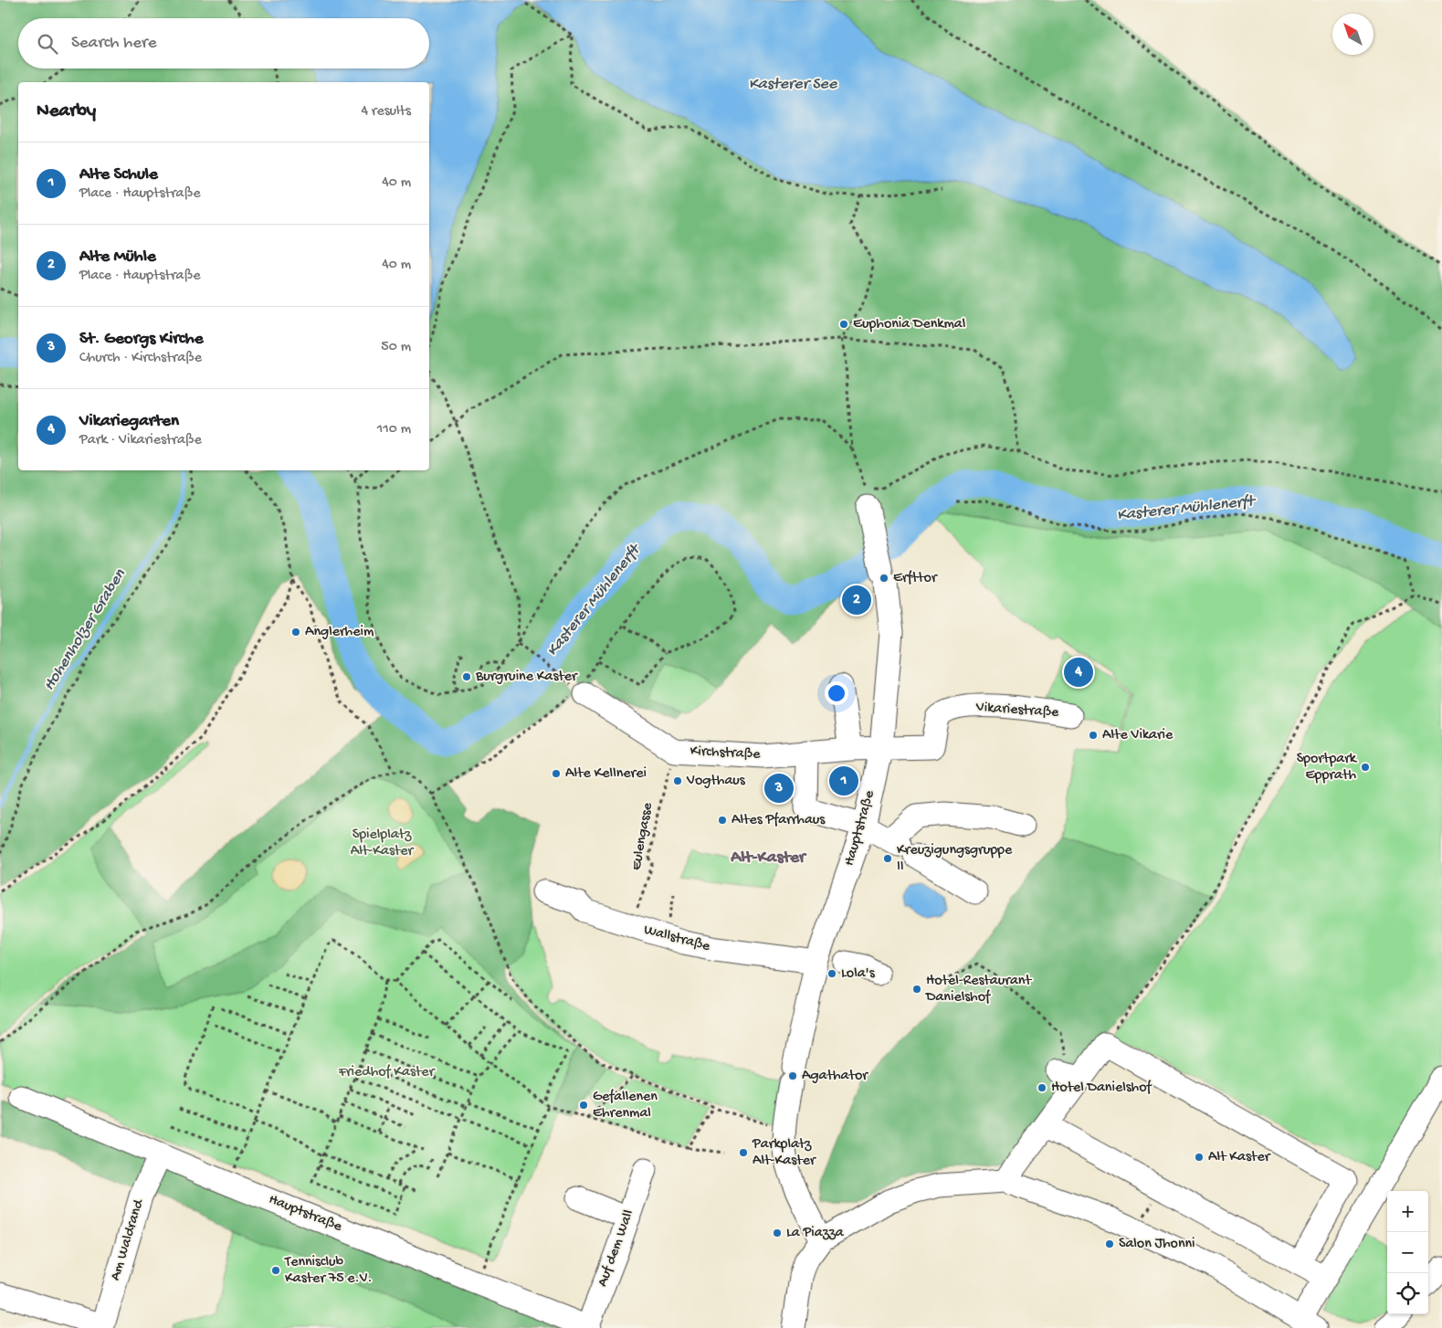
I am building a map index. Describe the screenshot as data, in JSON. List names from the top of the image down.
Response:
{
  "streets": {
    "street": [
      "Vikariestraße",
      "Kirchstraße",
      "Hauptstraße",
      "Wallstraße",
      "Am Waldrand",
      "Auf dem Wall"
    ],
    "path": ["Eulengasse"]
  },
  "crossings": [
    ["Vikariestraße", "Kirchstraße"],
    ["Vikariestraße", "Hauptstraße"],
    ["Kirchstraße", "Hauptstraße"],
    ["Kirchstraße", "Eulengasse"],
    ["Hauptstraße", "Wallstraße"],
    ["Hauptstraße", "Am Waldrand"],
    ["Hauptstraße", "Auf dem Wall"],
    ["Eulengasse", "Wallstraße"]
  ],
  "districts": ["Alt-Kaster"],
  "water": ["Kasterer See", "Kasterer Mühlenerft", "Hohenholzer Graben"],
  "parks": ["Spielplatz Alt-Kaster", "Friedhof Kaster"],
  "places": [
    "Euphonia Denkmal",
    "Erfttor",
    "Anglerheim",
    "Burgruine Kaster",
    "Alte Vikarie",
    "Sportpark Epprath",
    "Alte Kellnerei",
    "Vogthaus",
    "Altes Pfarrhaus",
    "Kreuzigungsgruppe II",
    "Lola's",
    "Hotel-Restaurant Danielshof",
    "Agathator",
    "Hotel Danielshof",
    "Gefallenen Ehrenmal",
    "Parkplatz Alt-Kaster",
    "Alt Kaster",
    "La Piazza",
    "Salon Jhonni",
    "Tennisclub Kaster 75 e.V."
  ],
  "north": "top left",
  "page": {
    "search": "Search here",
    "heading": ["Nearby", "4 results"],
    "list": [
      {
        "mark": "1",
        "name": "Alte Schule",
        "note": "Place · Hauptstraße",
        "value": "40 m"
      },
      {
        "mark": "2",
        "name": "Alte Mühle",
        "note": "Place · Hauptstraße",
        "value": "40 m"
      },
      {
        "mark": "3",
        "name": "St. Georgs Kirche",
        "note": "Church · Kirchstraße",
        "value": "50 m"
      },
      {
        "mark": "4",
        "name": "Vikariegarten",
        "note": "Park · Vikariestraße",
        "value": "110 m"
      }
    ],
    "pins": [
      "2",
      "4",
      "1",
      "3"
    ],
    "map_buttons": ["+", "−"]
  }
}
